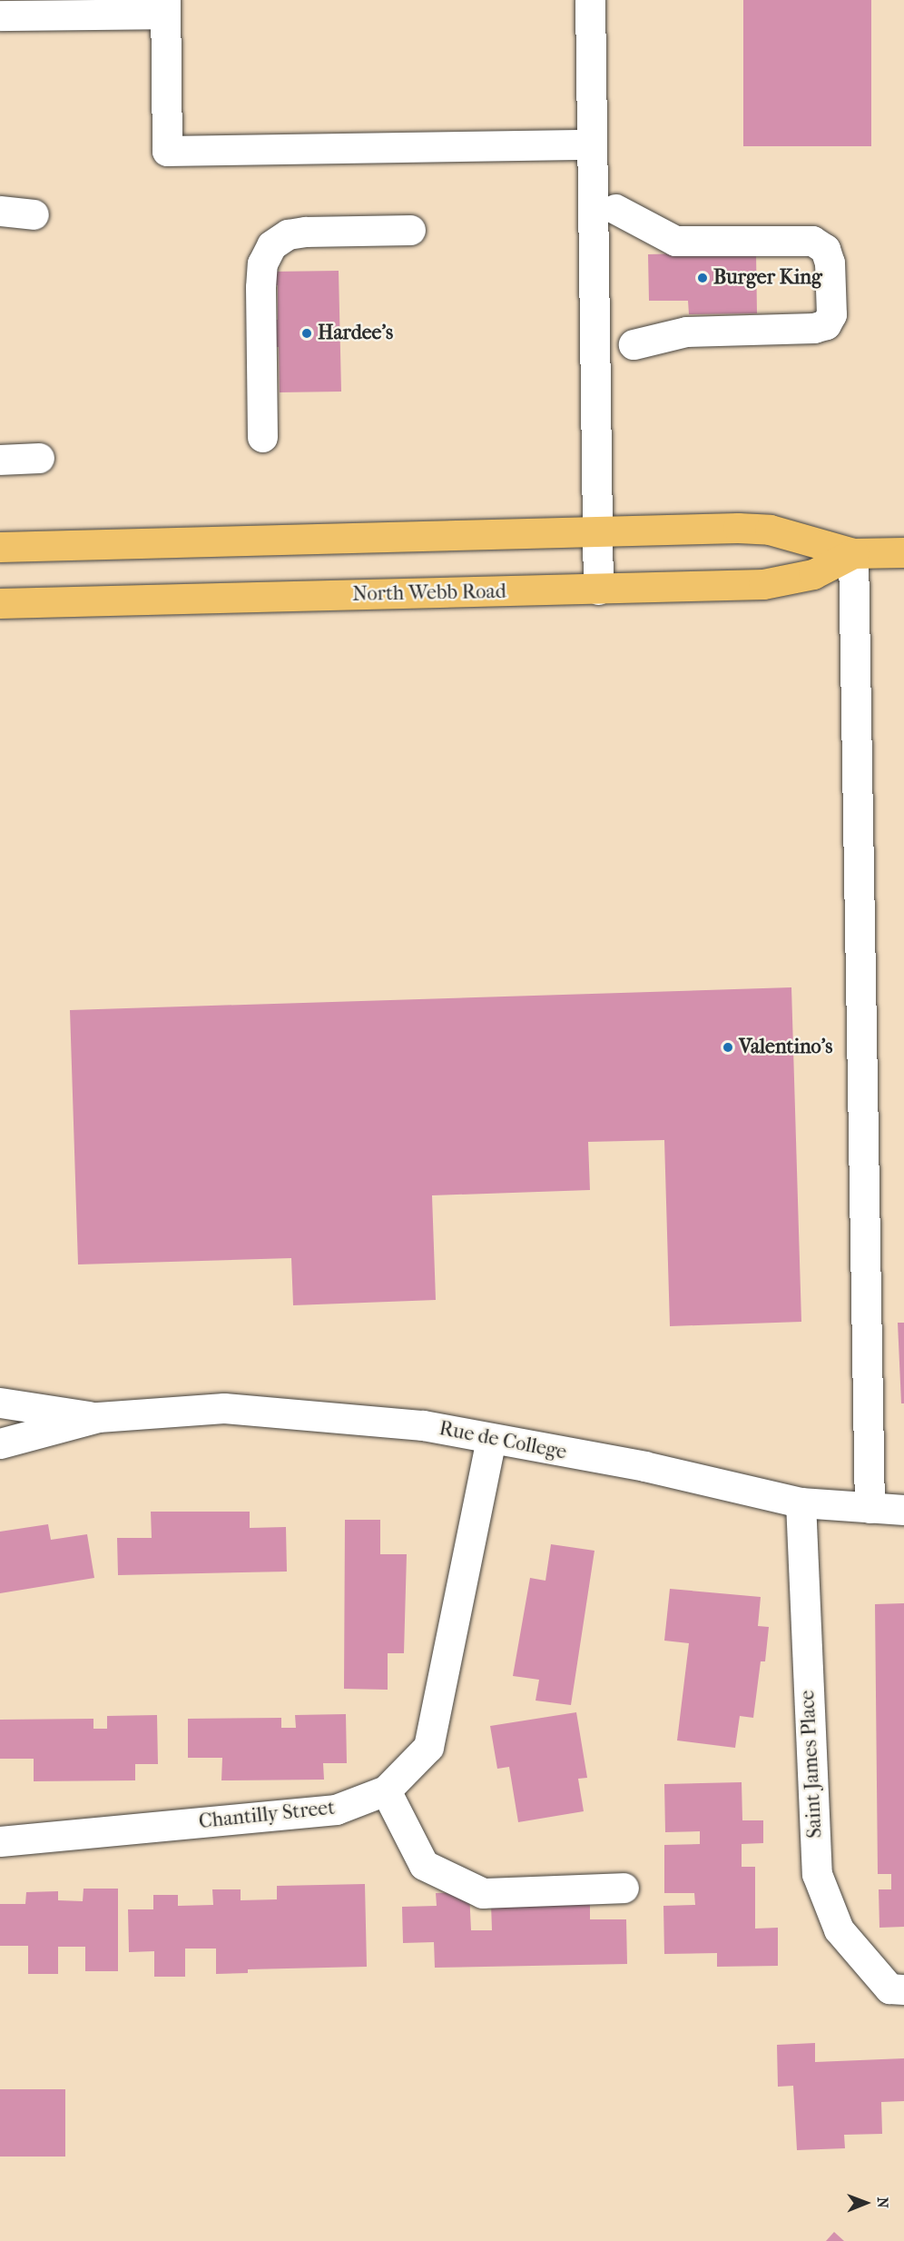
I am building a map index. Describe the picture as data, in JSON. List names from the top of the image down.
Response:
{
  "streets": {
    "main road": ["North Webb Road"],
    "street": ["Rue de College", "Saint James Place", "Chantilly Street"]
  },
  "crossings": [
    ["Rue de College", "Saint James Place"],
    ["Rue de College", "Chantilly Street"]
  ],
  "places": ["Burger King", "Hardee's", "Valentino's"],
  "north": "right"
}
